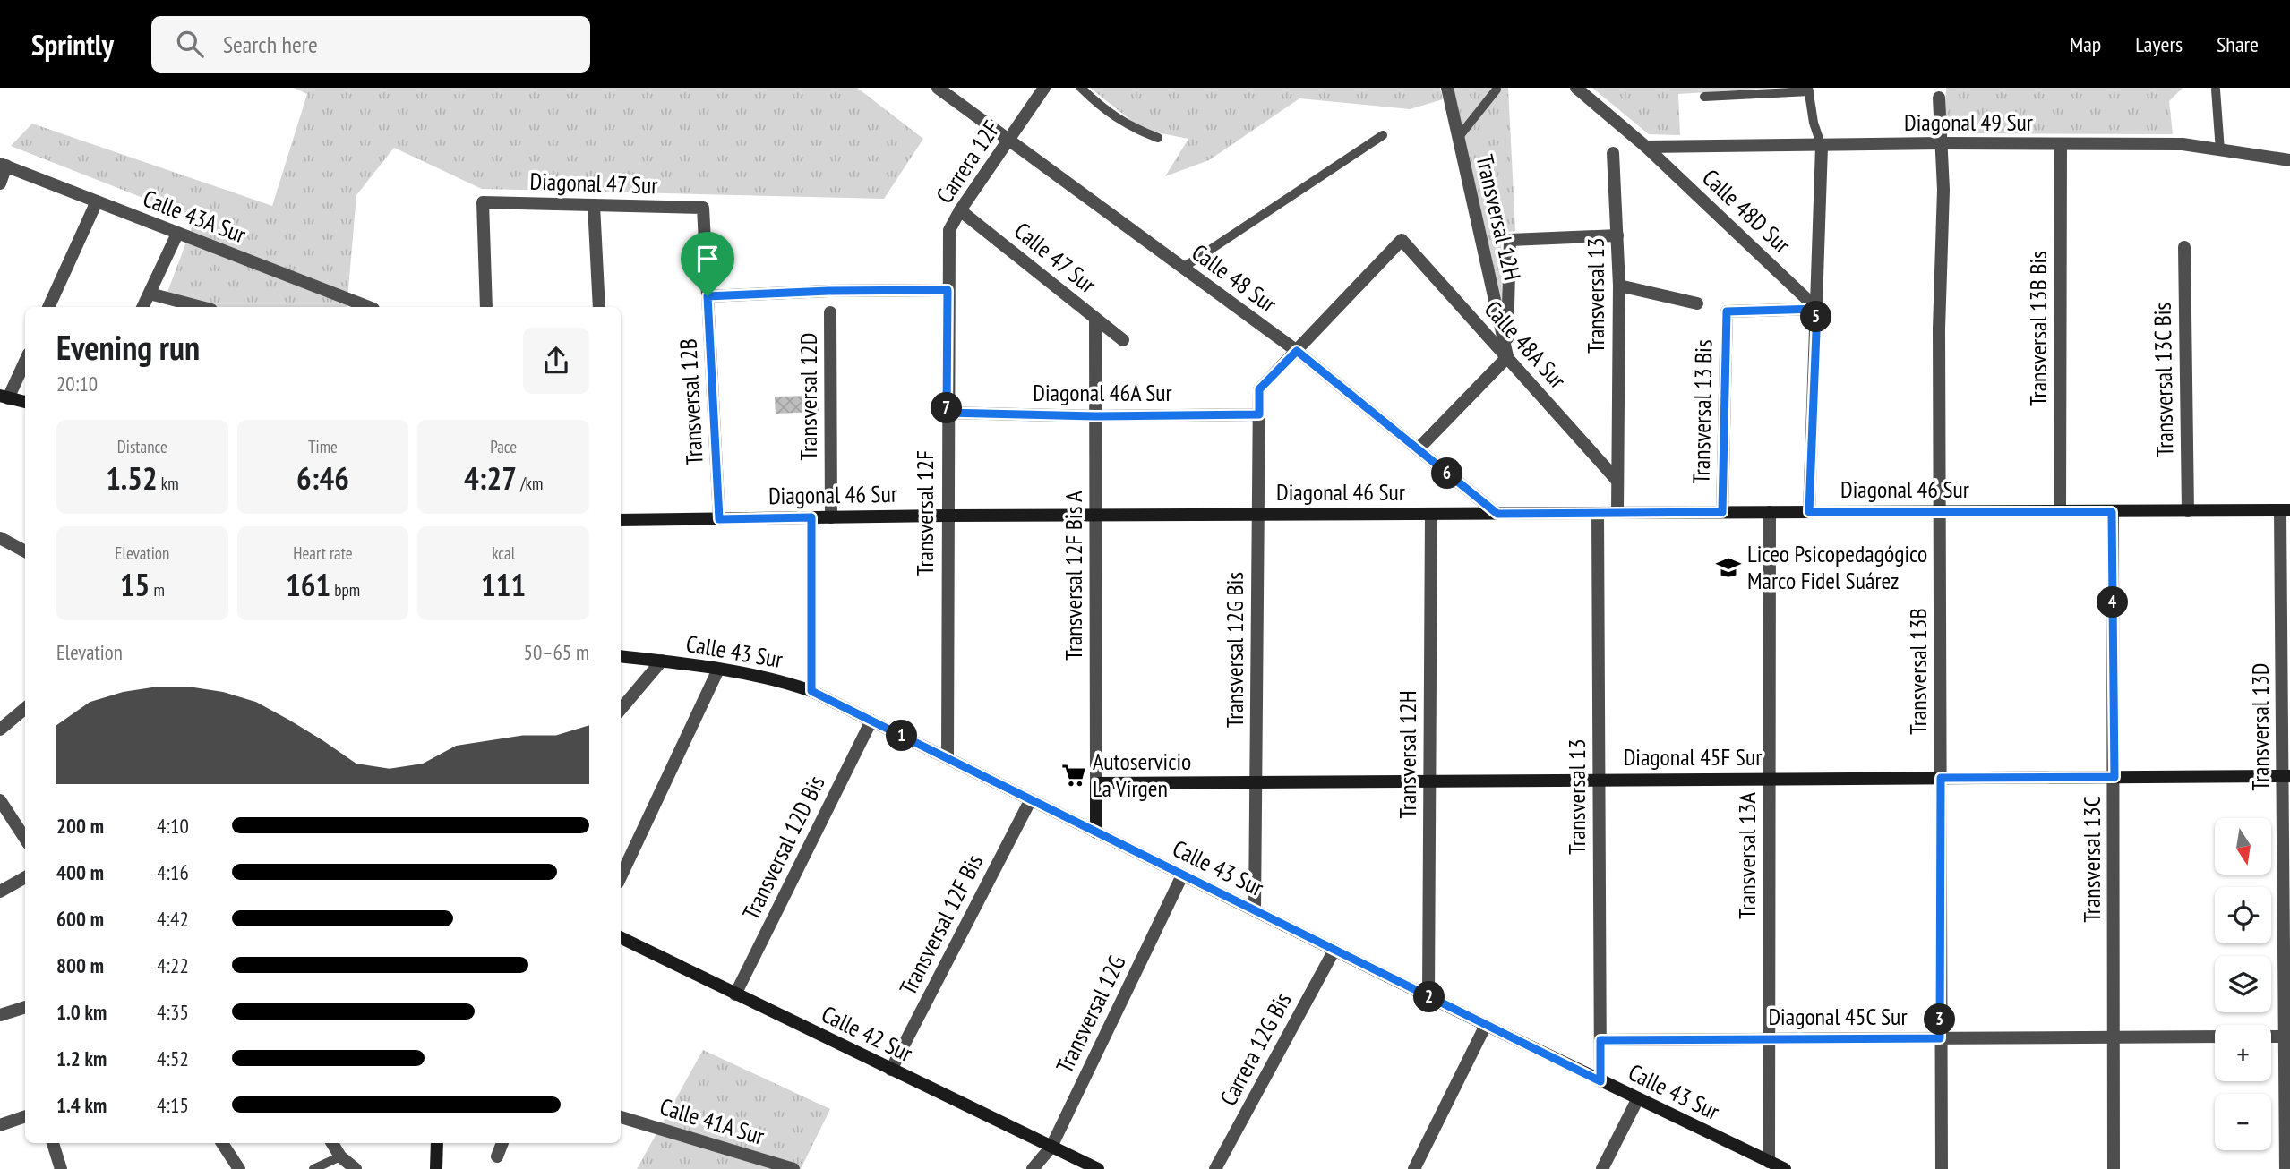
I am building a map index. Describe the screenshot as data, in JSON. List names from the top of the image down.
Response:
{
  "streets": {
    "street": [
      "Diagonal 49 Sur",
      "Carrera 12F",
      "Diagonal 47 Sur",
      "Calle 48D Sur",
      "Calle 43A Sur",
      "Transversal 12H",
      "Calle 47 Sur",
      "Calle 48 Sur",
      "Transversal 13",
      "Transversal 13B Bis",
      "Calle 48A Sur",
      "Transversal 13C Bis",
      "Diagonal 46A Sur",
      "Transversal 12D",
      "Transversal 12B",
      "Transversal 13 Bis",
      "Diagonal 46 Sur",
      "Transversal 12F",
      "Transversal 12F Bis A",
      "Transversal 12G Bis",
      "Calle 43 Sur",
      "Transversal 13B",
      "Transversal 13D",
      "Diagonal 45F Sur",
      "Transversal 12D Bis",
      "Transversal 13A",
      "Transversal 13C",
      "Transversal 12F Bis",
      "Transversal 12G",
      "Diagonal 45C Sur",
      "Calle 42 Sur",
      "Carrera 12G Bis",
      "Calle 41A Sur"
    ]
  },
  "crossings": [
    ["Diagonal 49 Sur", "Calle 48D Sur"],
    ["Diagonal 49 Sur", "Transversal 13B Bis"],
    ["Diagonal 49 Sur", "Transversal 13B"],
    ["Carrera 12F", "Calle 47 Sur"],
    ["Carrera 12F", "Calle 48 Sur"],
    ["Carrera 12F", "Transversal 12F"],
    ["Diagonal 47 Sur", "Transversal 12B"],
    ["Calle 48D Sur", "Transversal 13 Bis"],
    ["Transversal 12H", "Calle 48A Sur"],
    ["Transversal 12H", "Diagonal 46 Sur"],
    ["Transversal 12H", "Calle 43 Sur"],
    ["Transversal 12H", "Diagonal 45F Sur"],
    ["Calle 47 Sur", "Transversal 12F Bis A"],
    ["Calle 48 Sur", "Calle 48A Sur"],
    ["Calle 48 Sur", "Diagonal 46 Sur"],
    ["Calle 48 Sur", "Transversal 12G Bis"],
    ["Transversal 13", "Calle 48A Sur"],
    ["Transversal 13", "Diagonal 46 Sur"],
    ["Transversal 13", "Calle 43 Sur"],
    ["Transversal 13", "Diagonal 45F Sur"],
    ["Transversal 13", "Diagonal 45C Sur"],
    ["Transversal 13B Bis", "Diagonal 46 Sur"],
    ["Calle 48A Sur", "Transversal 12G Bis"],
    ["Transversal 13C Bis", "Diagonal 46 Sur"],
    ["Diagonal 46A Sur", "Transversal 12F"],
    ["Diagonal 46A Sur", "Transversal 12F Bis A"],
    ["Diagonal 46A Sur", "Transversal 12G Bis"],
    ["Transversal 12D", "Diagonal 46 Sur"],
    ["Transversal 12B", "Diagonal 46 Sur"],
    ["Transversal 13 Bis", "Diagonal 46 Sur"],
    ["Diagonal 46 Sur", "Transversal 12F"],
    ["Diagonal 46 Sur", "Transversal 12F Bis A"],
    ["Diagonal 46 Sur", "Transversal 12G Bis"],
    ["Diagonal 46 Sur", "Transversal 13B"],
    ["Diagonal 46 Sur", "Transversal 13D"],
    ["Diagonal 46 Sur", "Transversal 13A"],
    ["Diagonal 46 Sur", "Transversal 13C"],
    ["Transversal 12F", "Calle 43 Sur"],
    ["Transversal 12F Bis A", "Calle 43 Sur"],
    ["Transversal 12F Bis A", "Diagonal 45F Sur"],
    ["Transversal 12G Bis", "Calle 43 Sur"],
    ["Transversal 12G Bis", "Diagonal 45F Sur"],
    ["Calle 43 Sur", "Transversal 12D Bis"],
    ["Calle 43 Sur", "Transversal 13A"],
    ["Calle 43 Sur", "Transversal 12F Bis"],
    ["Calle 43 Sur", "Transversal 12G"],
    ["Calle 43 Sur", "Carrera 12G Bis"],
    ["Transversal 13B", "Diagonal 45F Sur"],
    ["Transversal 13B", "Diagonal 45C Sur"],
    ["Transversal 13D", "Diagonal 45F Sur"],
    ["Diagonal 45F Sur", "Transversal 13A"],
    ["Diagonal 45F Sur", "Transversal 13C"],
    ["Transversal 12D Bis", "Calle 42 Sur"],
    ["Transversal 13A", "Diagonal 45C Sur"],
    ["Transversal 13C", "Diagonal 45C Sur"],
    ["Transversal 12F Bis", "Calle 42 Sur"],
    ["Transversal 12G", "Calle 42 Sur"]
  ],
  "places": {
    "school or university": ["Liceo Psicopedagógico Marco Fidel Suárez"],
    "supermarket": ["Autoservicio La Virgen"]
  },
  "north": "bottom",
  "page": {
    "header": "Sprintly",
    "search": "Search here",
    "nav": ["Map", "Layers", "Share"],
    "pins": [
      "5",
      "7",
      "6",
      "4",
      "1",
      "2",
      "3"
    ],
    "heading": ["Evening run", "20:10"],
    "stats": [
      ["Distance", "1.52 km"],
      ["Time", "6:46"],
      ["Pace", "4:27 /km"],
      ["Elevation", "15 m"],
      ["Heart rate", "161 bpm"],
      ["kcal", "111"]
    ],
    "chart": ["Elevation", "50–65 m"],
    "list": [
      {
        "name": "200 m",
        "note": "4:10"
      },
      {
        "name": "400 m",
        "note": "4:16"
      },
      {
        "name": "600 m",
        "note": "4:42"
      },
      {
        "name": "800 m",
        "note": "4:22"
      },
      {
        "name": "1.0 km",
        "note": "4:35"
      },
      {
        "name": "1.2 km",
        "note": "4:52"
      },
      {
        "name": "1.4 km",
        "note": "4:15"
      }
    ],
    "map_buttons": ["+", "−"]
  }
}
